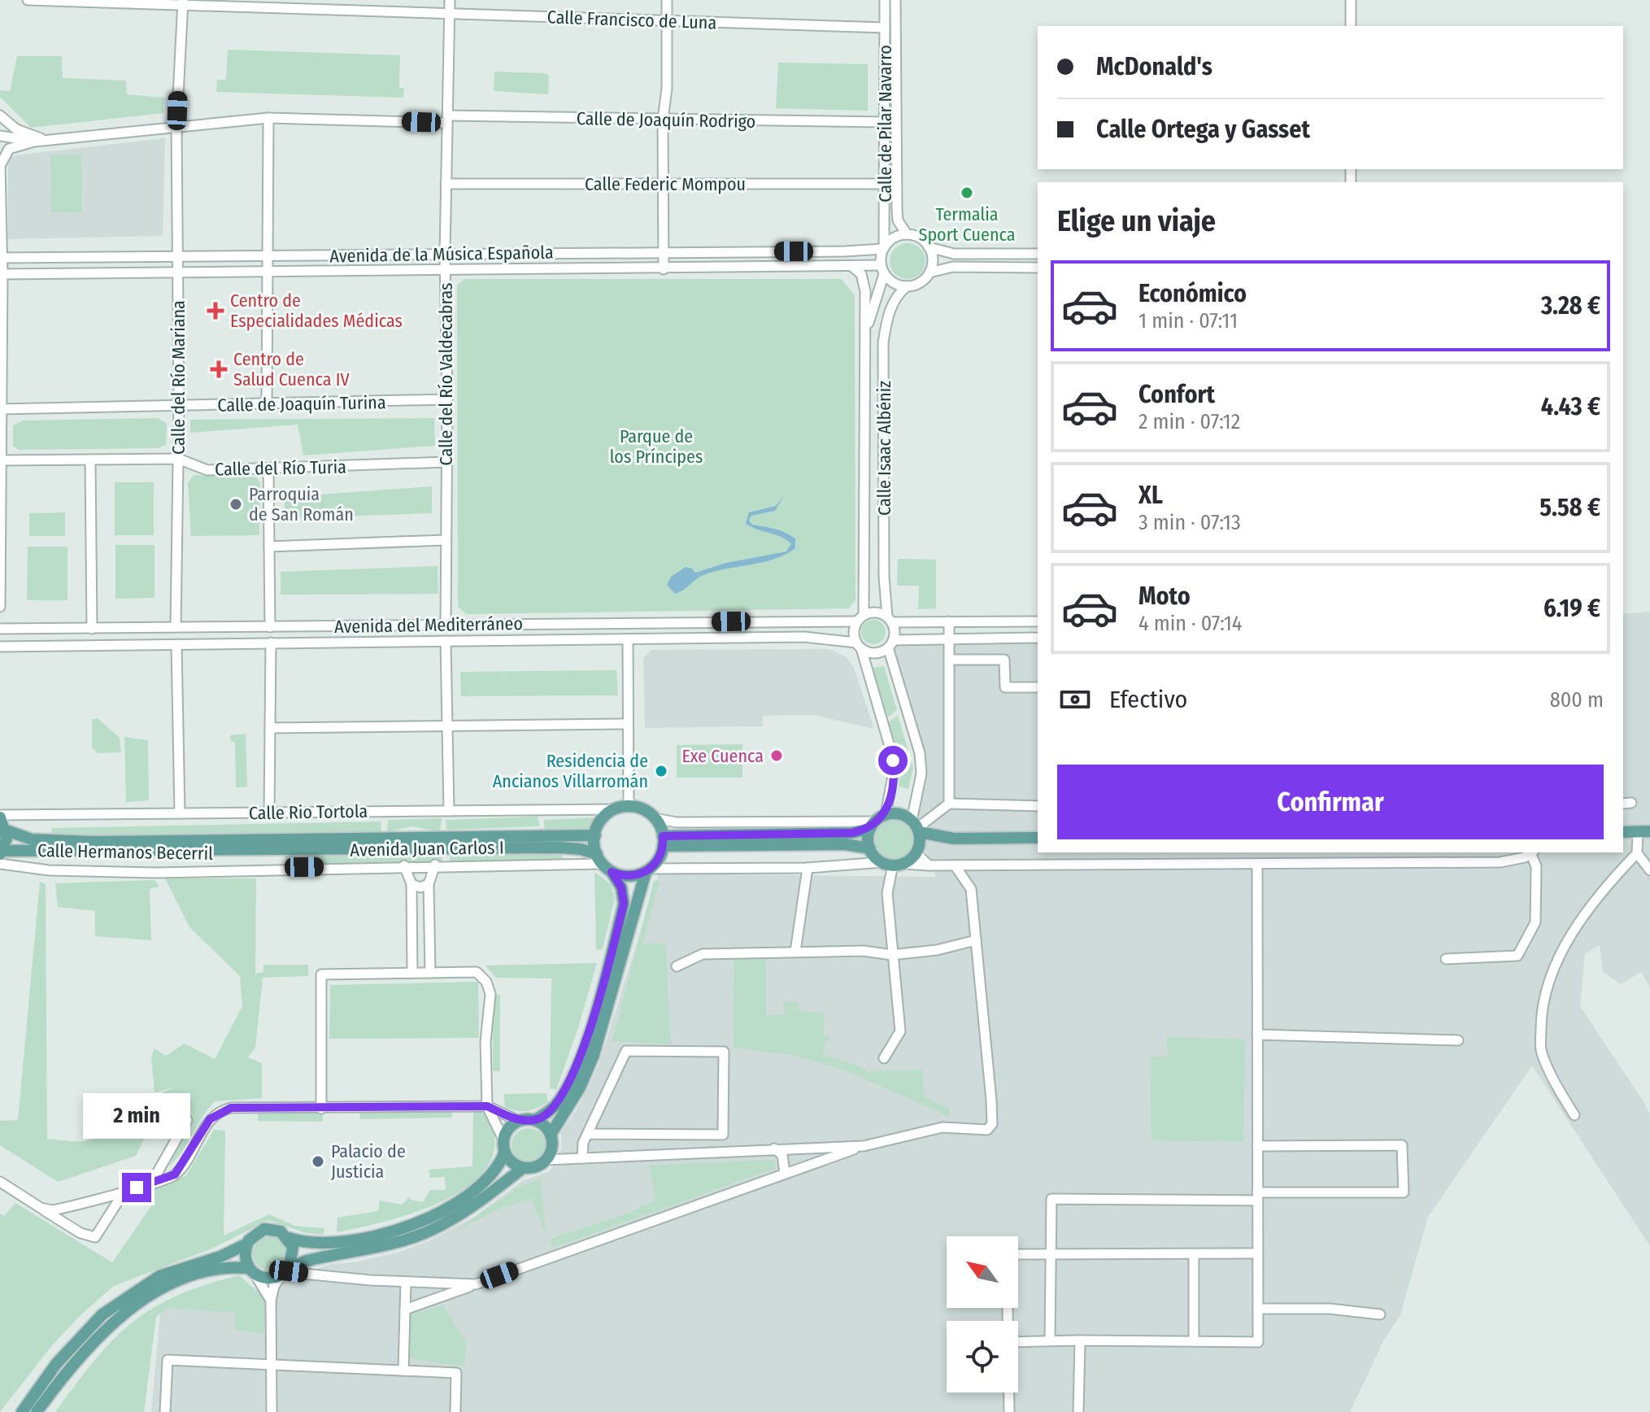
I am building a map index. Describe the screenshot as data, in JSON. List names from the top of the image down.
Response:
{
  "streets": {
    "main road": ["Avenida Juan Carlos I", "Calle Hermanos Becerril"],
    "street": [
      "Calle Francisco de Luna",
      "Calle de Joaquín Rodrigo",
      "Calle de Pilar Navarro",
      "Calle Federic Mompou",
      "Avenida de la Música Española",
      "Calle del Río Valdecabras",
      "Calle del Río Mariana",
      "Calle de Joaquín Turina",
      "Calle Isaac Albéniz",
      "Calle del Río Turia",
      "Avenida del Mediterráneo",
      "Calle Rio Tortola"
    ]
  },
  "crossings": [
    ["Calle Francisco de Luna", "Calle de Pilar Navarro"],
    ["Calle Francisco de Luna", "Calle del Río Valdecabras"],
    ["Calle Francisco de Luna", "Calle del Río Mariana"],
    ["Calle de Joaquín Rodrigo", "Calle de Pilar Navarro"],
    ["Calle de Joaquín Rodrigo", "Calle del Río Valdecabras"],
    ["Calle de Joaquín Rodrigo", "Calle del Río Mariana"],
    ["Calle de Pilar Navarro", "Calle Federic Mompou"],
    ["Calle de Pilar Navarro", "Avenida de la Música Española"],
    ["Calle de Pilar Navarro", "Calle Isaac Albéniz"],
    ["Calle Federic Mompou", "Calle del Río Valdecabras"],
    ["Avenida de la Música Española", "Calle del Río Valdecabras"],
    ["Avenida de la Música Española", "Calle del Río Mariana"],
    ["Avenida de la Música Española", "Calle Isaac Albéniz"],
    ["Calle del Río Valdecabras", "Calle de Joaquín Turina"],
    ["Calle del Río Valdecabras", "Calle del Río Turia"],
    ["Calle del Río Valdecabras", "Avenida del Mediterráneo"],
    ["Calle del Río Mariana", "Calle de Joaquín Turina"],
    ["Calle del Río Mariana", "Calle del Río Turia"],
    ["Calle del Río Mariana", "Avenida del Mediterráneo"],
    ["Calle Isaac Albéniz", "Avenida del Mediterráneo"],
    ["Calle Rio Tortola", "Avenida Juan Carlos I"],
    ["Avenida Juan Carlos I", "Calle Hermanos Becerril"]
  ],
  "parks": ["Parque de los Príncipes"],
  "places": {
    "other": [
      "Termalia Sport Cuenca",
      "Parroquia de San Román",
      "Exe Cuenca",
      "Residencia de Ancianos Villarromán",
      "Palacio de Justicia"
    ],
    "health": ["Centro de Especialidades Médicas", "Centro de Salud Cuenca IV"]
  },
  "north": "top left",
  "page": {
    "banner": ["McDonald's", "Calle Ortega y Gasset"],
    "heading": "Elige un viaje",
    "list": [
      {
        "name": "Económico",
        "note": "1 min · 07:11",
        "value": "3.28 €"
      },
      {
        "name": "Confort",
        "note": "2 min · 07:12",
        "value": "4.43 €"
      },
      {
        "name": "XL",
        "note": "3 min · 07:13",
        "value": "5.58 €"
      },
      {
        "name": "Moto",
        "note": "4 min · 07:14",
        "value": "6.19 €"
      }
    ],
    "pay": ["Efectivo", "800 m"],
    "buttons": "Confirmar",
    "bubble": "2 min"
  }
}
